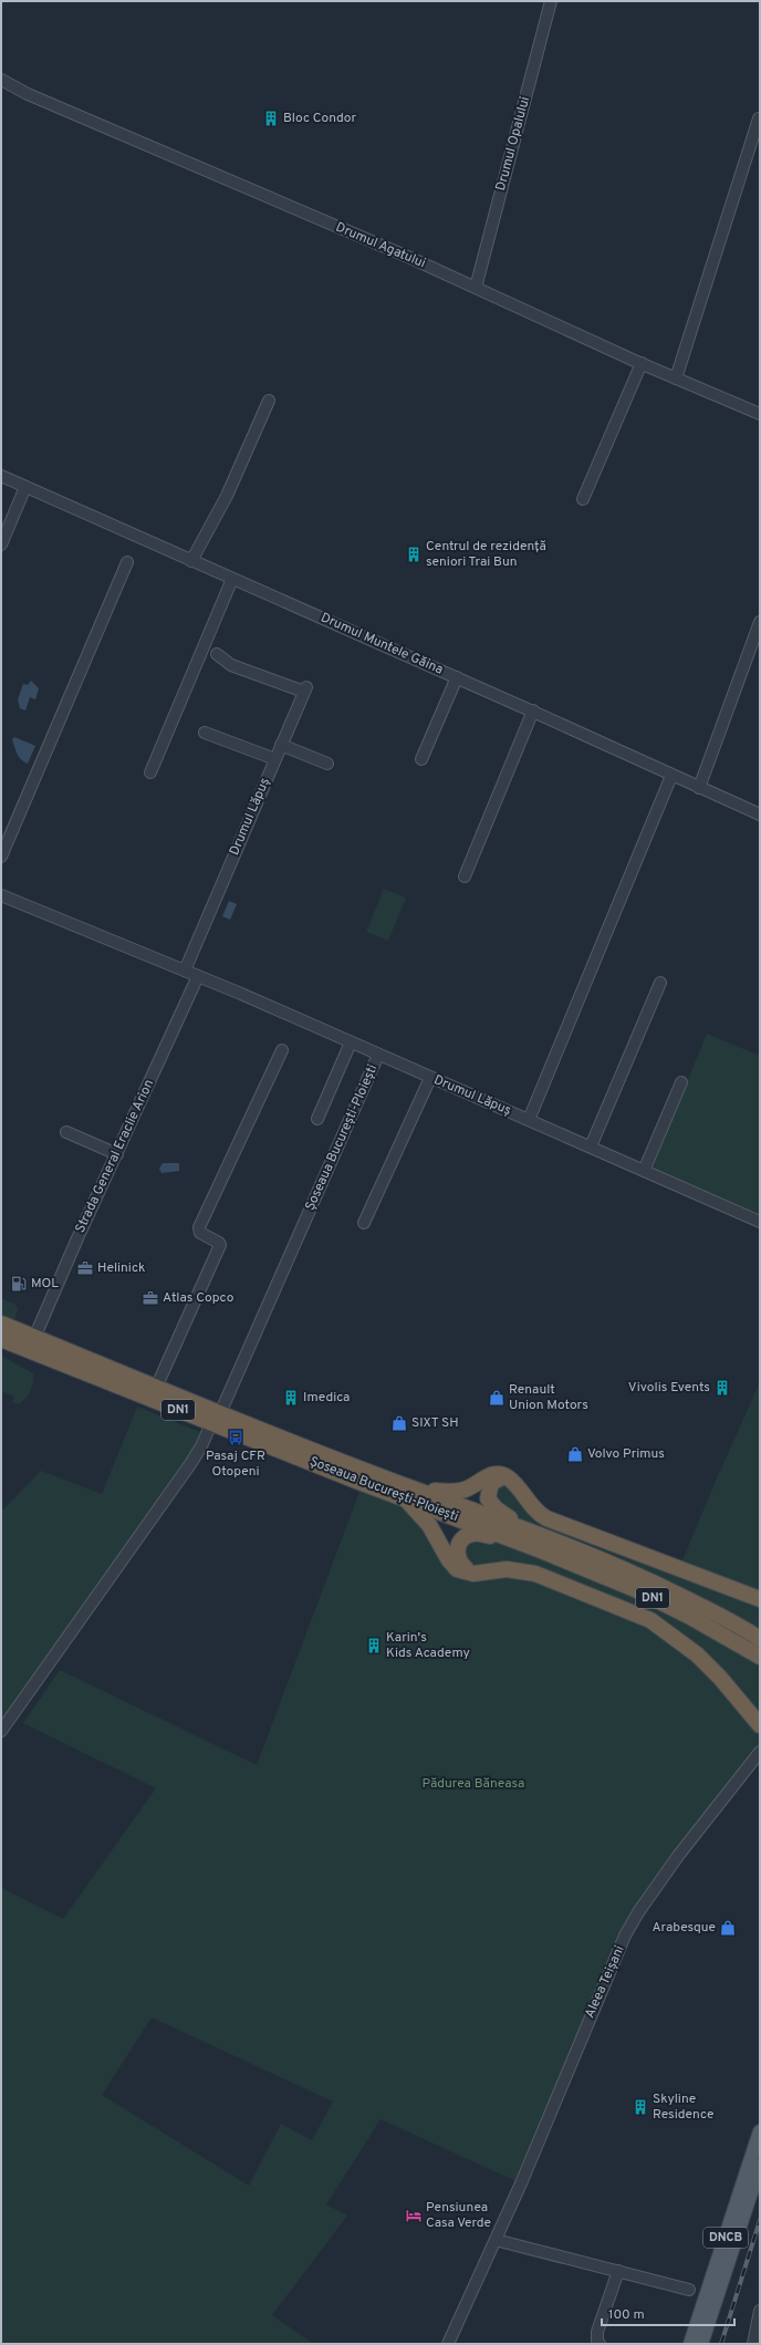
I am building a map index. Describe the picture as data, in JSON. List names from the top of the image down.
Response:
{
  "streets": {
    "highway": ["Șoseaua București-Ploiești", "DN1"],
    "main road": ["DNCB"],
    "street": [
      "Drumul Opalului",
      "Drumul Agatului",
      "Drumul Muntele Găina",
      "Drumul Lăpuș",
      "Strada General Eraclie Arion",
      "Aleea Teișani"
    ]
  },
  "crossings": [
    ["Drumul Opalului", "Drumul Agatului"],
    ["Drumul Lăpuș", "Șoseaua București-Ploiești"],
    ["Drumul Lăpuș", "Strada General Eraclie Arion"],
    ["Șoseaua București-Ploiești", "Strada General Eraclie Arion"]
  ],
  "parks": ["Pădurea Băneasa"],
  "places": {
    "building": [
      "Bloc Condor",
      "Centrul de rezidență seniori Trai Bun",
      "Vivolis Events",
      "Imedica",
      "Karin's Kids Academy",
      "Skyline Residence"
    ],
    "office": ["Helinick", "Atlas Copco"],
    "fuel station": ["MOL"],
    "shop": [
      "Renault Union Motors",
      "SIXT SH",
      "Volvo Primus",
      "Arabesque"
    ],
    "bus stop": ["Pasaj CFR Otopeni"],
    "hotel": ["Pensiunea Casa Verde"]
  },
  "scale_bar": "100 m"
}
